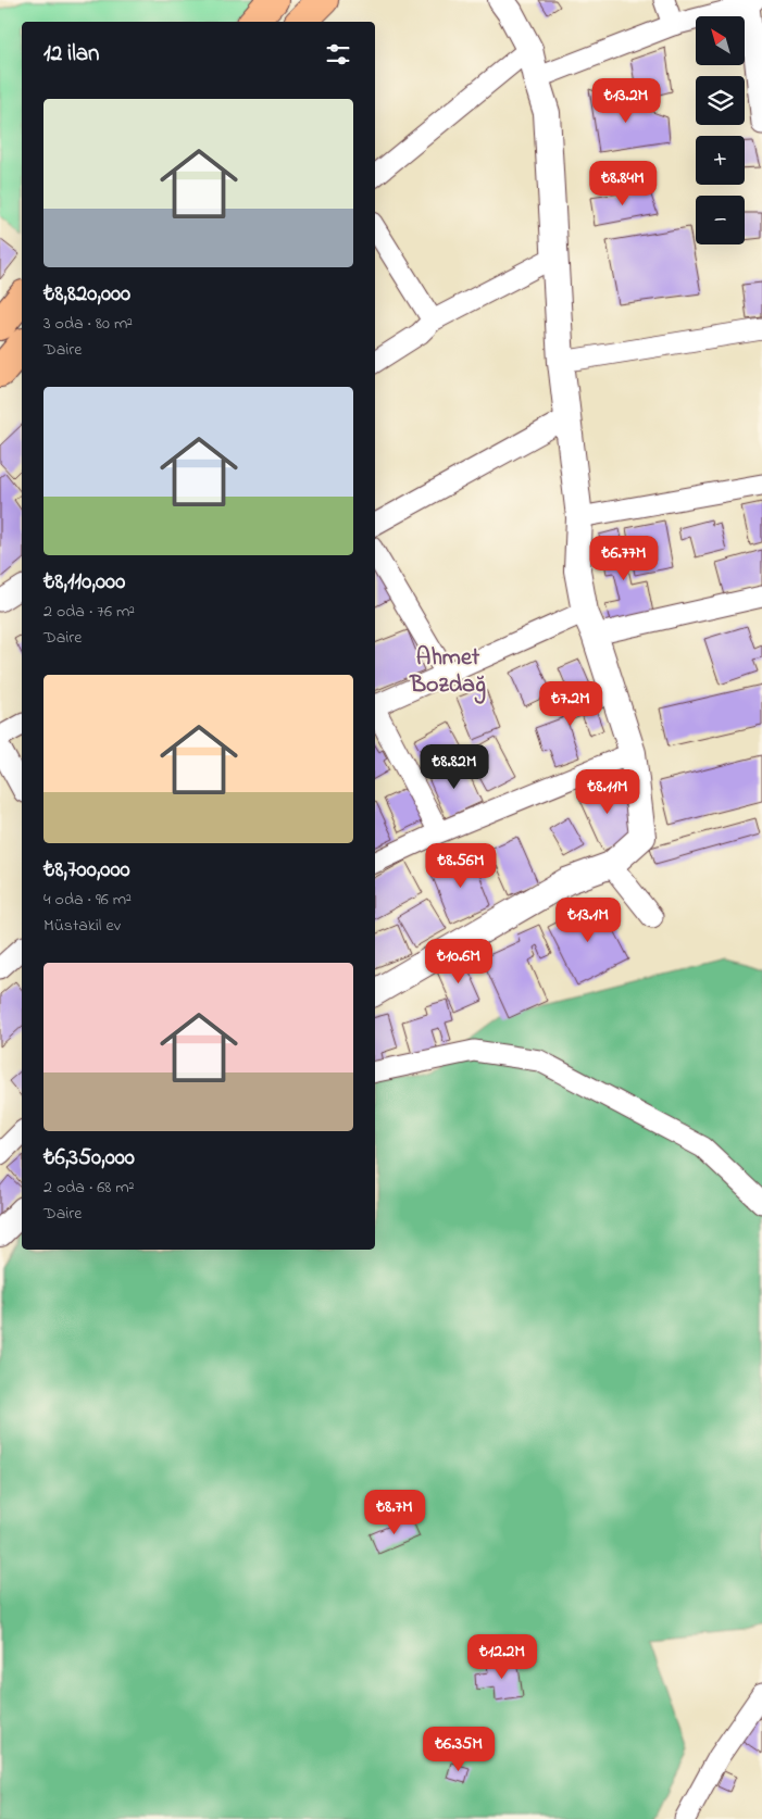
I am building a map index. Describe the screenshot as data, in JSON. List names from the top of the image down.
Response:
{
  "districts": ["Ahmet Bozdağ"],
  "north": "top left",
  "page": {
    "map_buttons": ["+", "−"],
    "heading": "12 ilan",
    "price": [
      "₺13.2M",
      "₺8.84M",
      "₺6.77M",
      "₺7.2M",
      "₺8.82M",
      "₺8.11M",
      "₺8.56M",
      "₺13.1M",
      "₺10.6M",
      "₺8.7M",
      "₺12.2M",
      "₺6.35M"
    ],
    "list": [
      {
        "name": "₺8,820,000",
        "note": "3 oda · 80 m² · Daire"
      },
      {
        "name": "₺8,110,000",
        "note": "2 oda · 76 m² · Daire"
      },
      {
        "name": "₺8,700,000",
        "note": "4 oda · 96 m² · Müstakil ev"
      },
      {
        "name": "₺6,350,000",
        "note": "2 oda · 68 m² · Daire"
      }
    ]
  }
}
